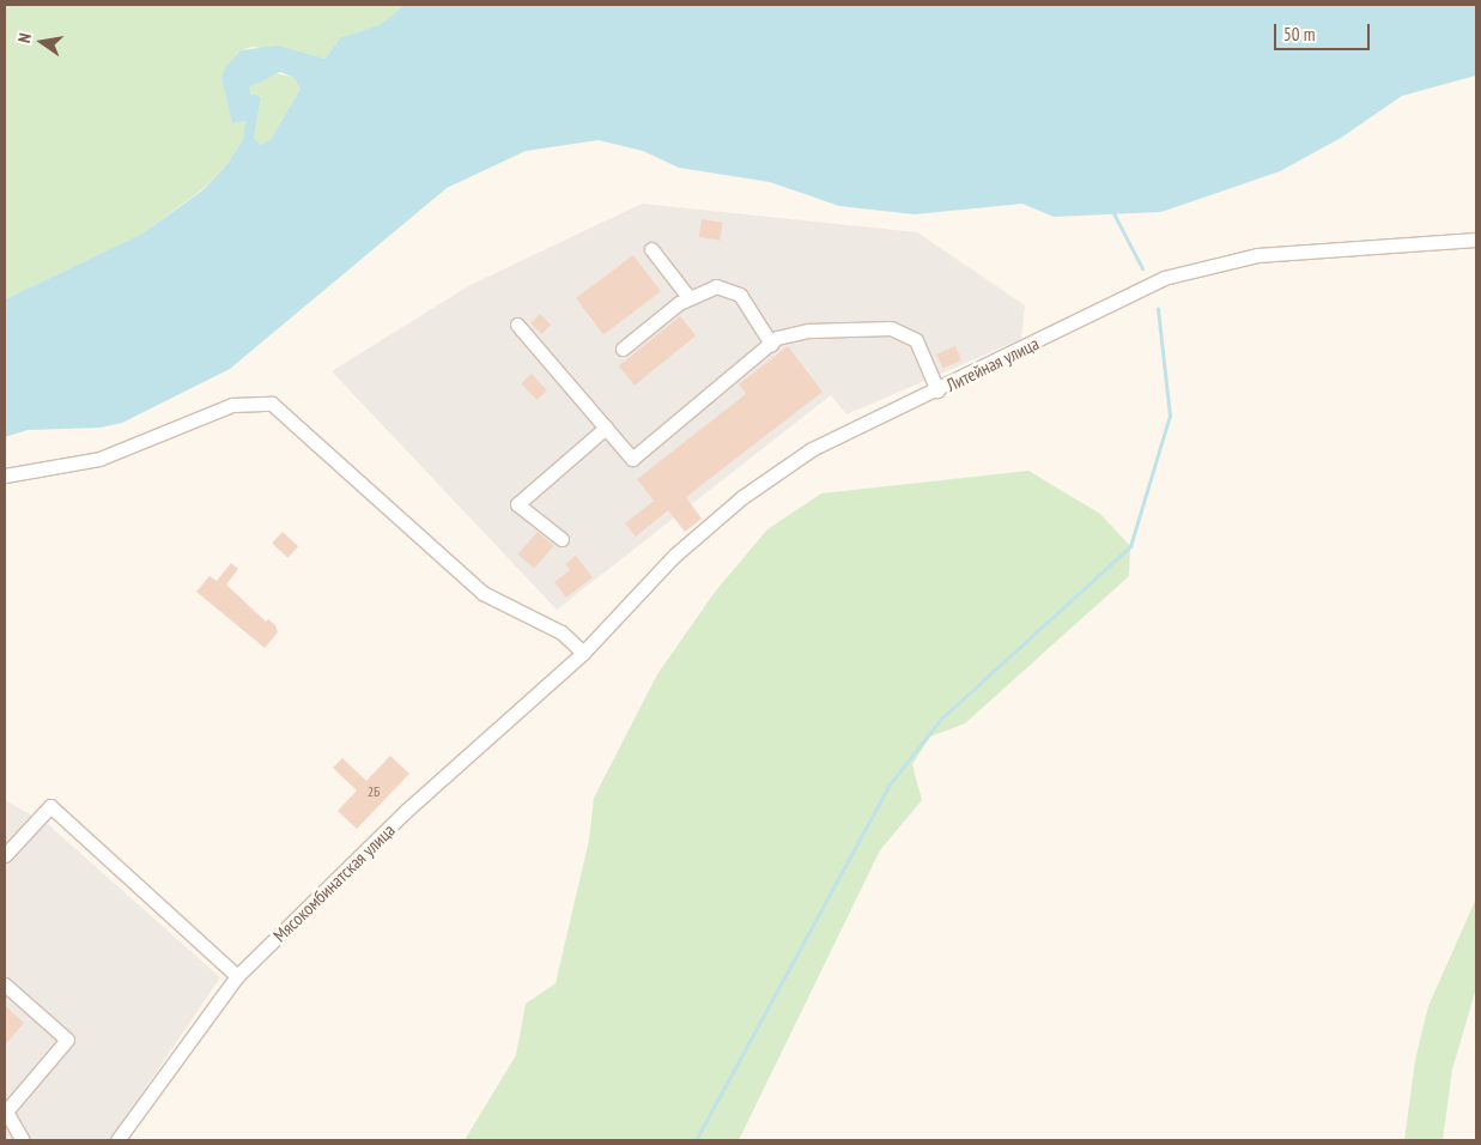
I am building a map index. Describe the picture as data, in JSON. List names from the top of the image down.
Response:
{
  "streets": {
    "street": ["Литейная улица", "Мясокомбинатская улица"]
  },
  "crossings": [
    ["Литейная улица", "Мясокомбинатская улица"]
  ],
  "house_numbers": ["2Б"],
  "scale_bar": "50 m",
  "north": "left"
}
